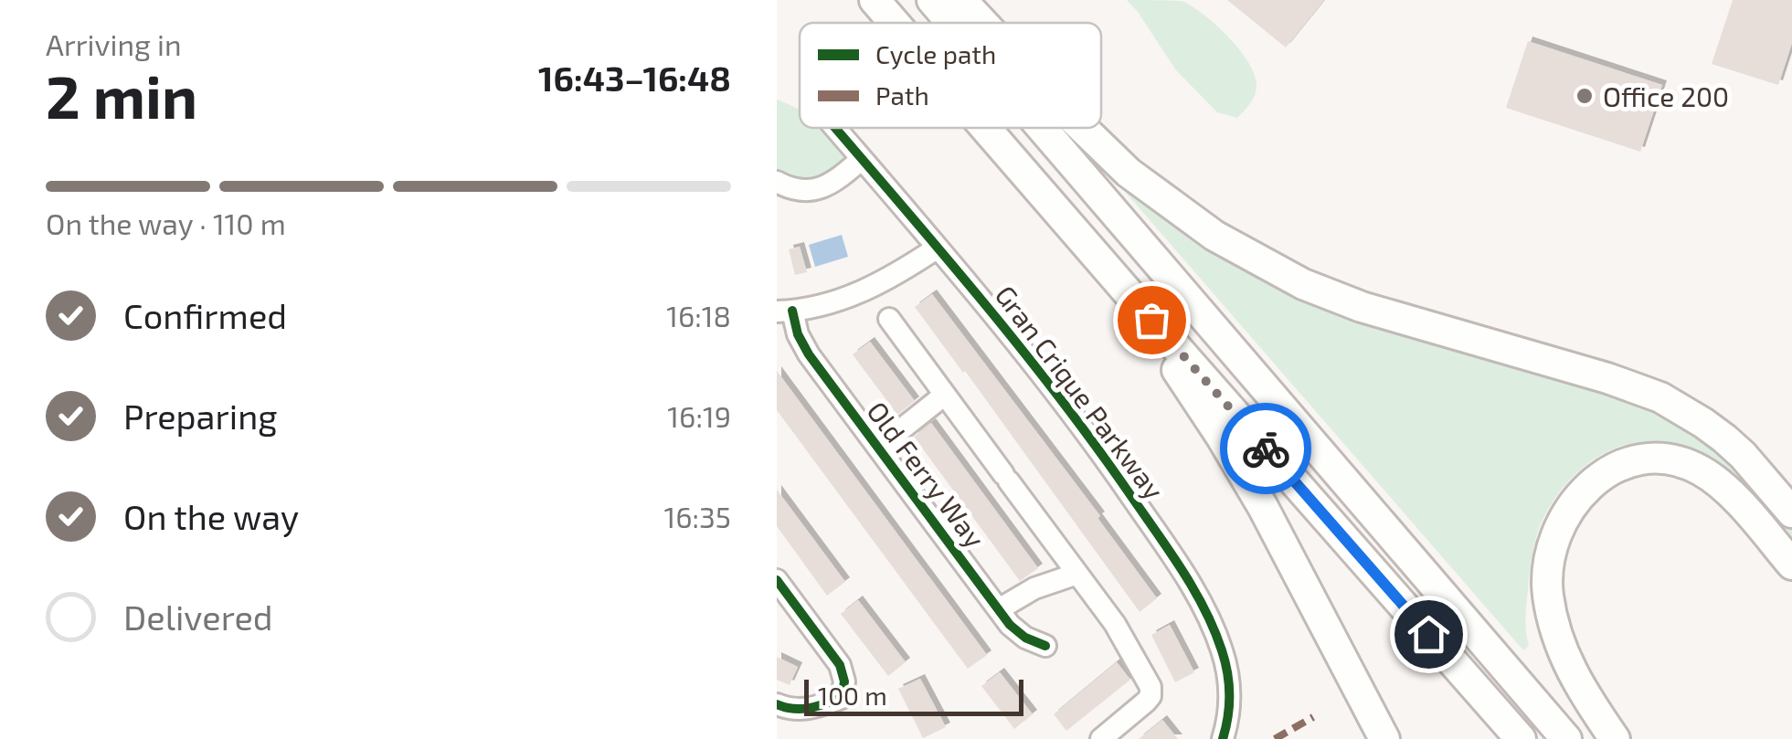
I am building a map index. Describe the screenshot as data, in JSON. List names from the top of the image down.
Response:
{
  "streets": {
    "street": ["Gran Crique Parkway", "Old Ferry Way"]
  },
  "places": ["Office 200"],
  "legend": ["Cycle path", "Path"],
  "scale_bar": "100 m",
  "page": {
    "heading": ["2 min", "Arriving in", "16:43–16:48"],
    "bar": "On the way · 110 m",
    "list": [
      ["Confirmed", "16:18"],
      ["Preparing", "16:19"],
      ["On the way", "16:35"],
      "Delivered"
    ],
    "scale": "100 m"
  }
}
